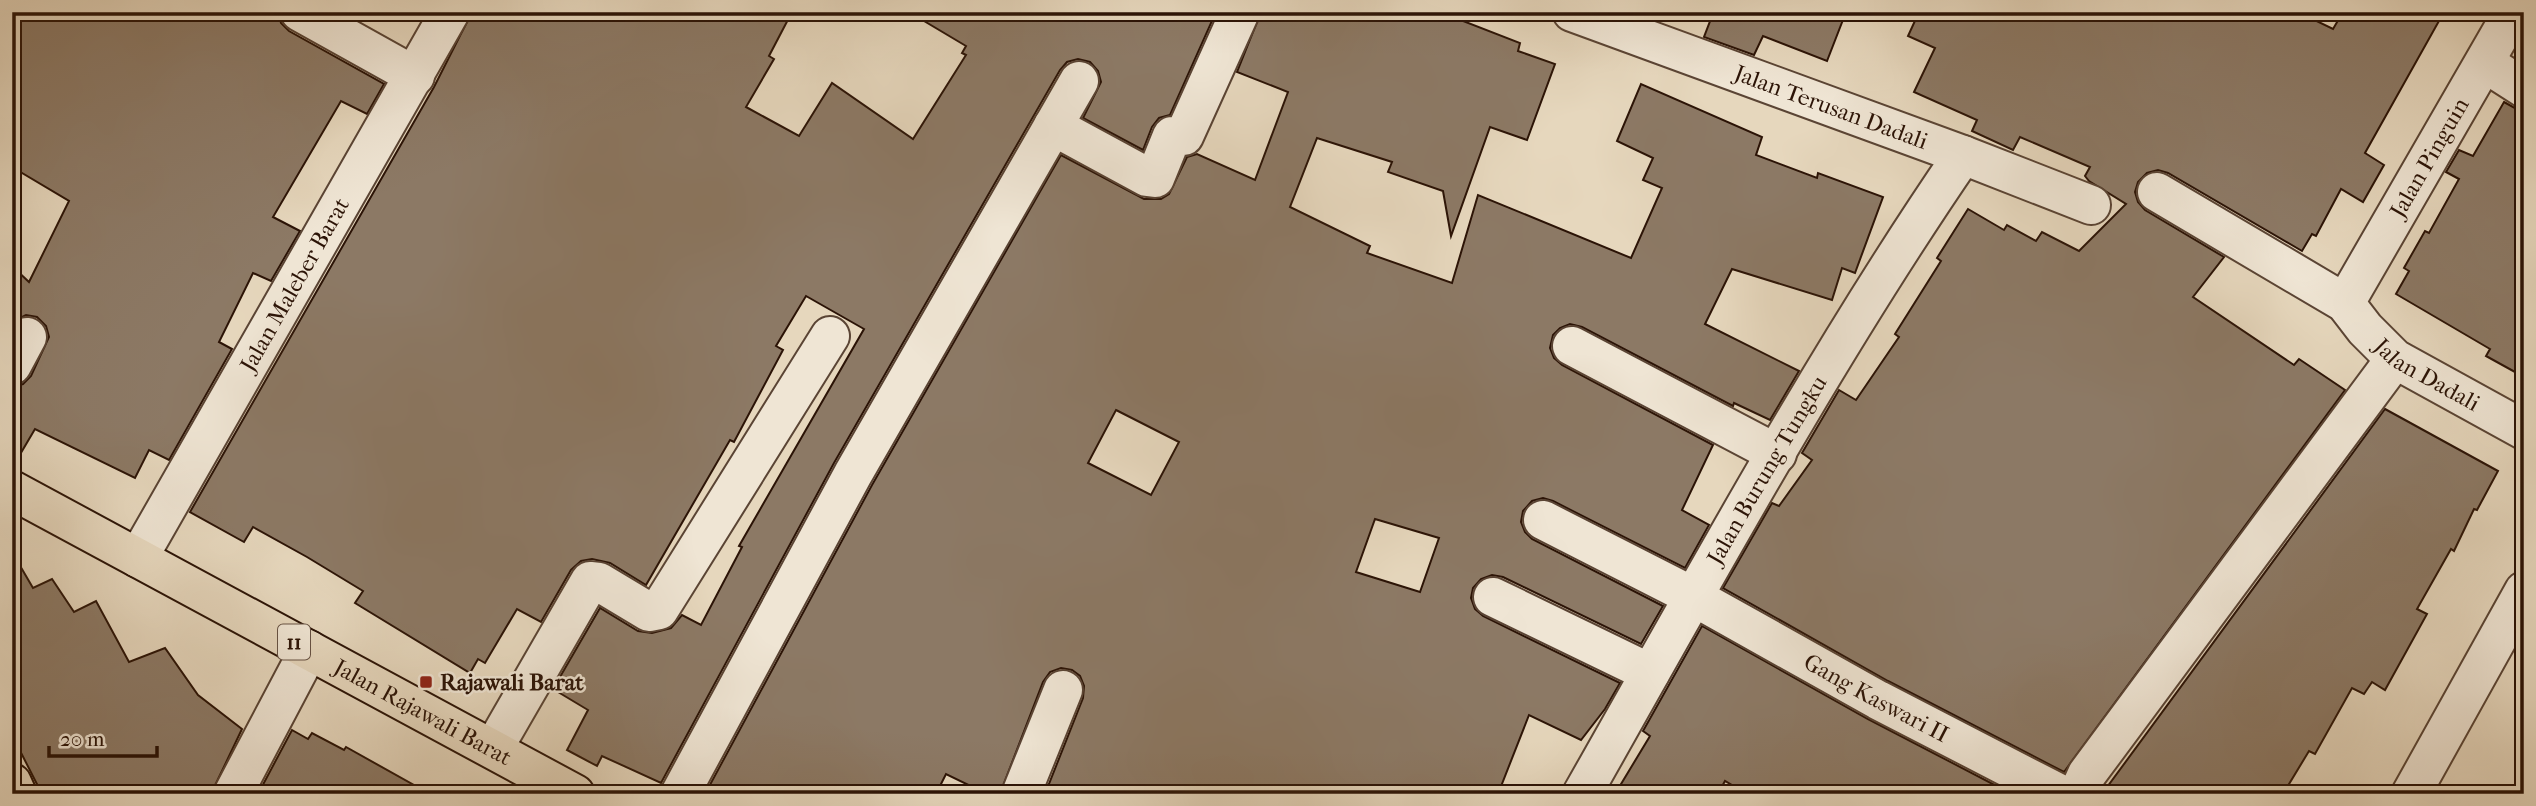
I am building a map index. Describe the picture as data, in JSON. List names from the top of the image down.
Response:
{
  "streets": {
    "highway": ["11", "Jalan Rajawali Barat"],
    "street": [
      "Jalan Terusan Dadali",
      "Jalan Pinguin",
      "Jalan Maleber Barat",
      "Jalan Dadali",
      "Jalan Burung Tungku",
      "Gang Kaswari II"
    ]
  },
  "crossings": [
    ["Jalan Terusan Dadali", "Jalan Burung Tungku"],
    ["Jalan Pinguin", "Jalan Dadali"],
    ["Jalan Maleber Barat", "Jalan Rajawali Barat"],
    ["Jalan Burung Tungku", "Gang Kaswari II"]
  ],
  "places": {
    "transit": ["Rajawali Barat"]
  },
  "scale_bar": "20 m"
}
